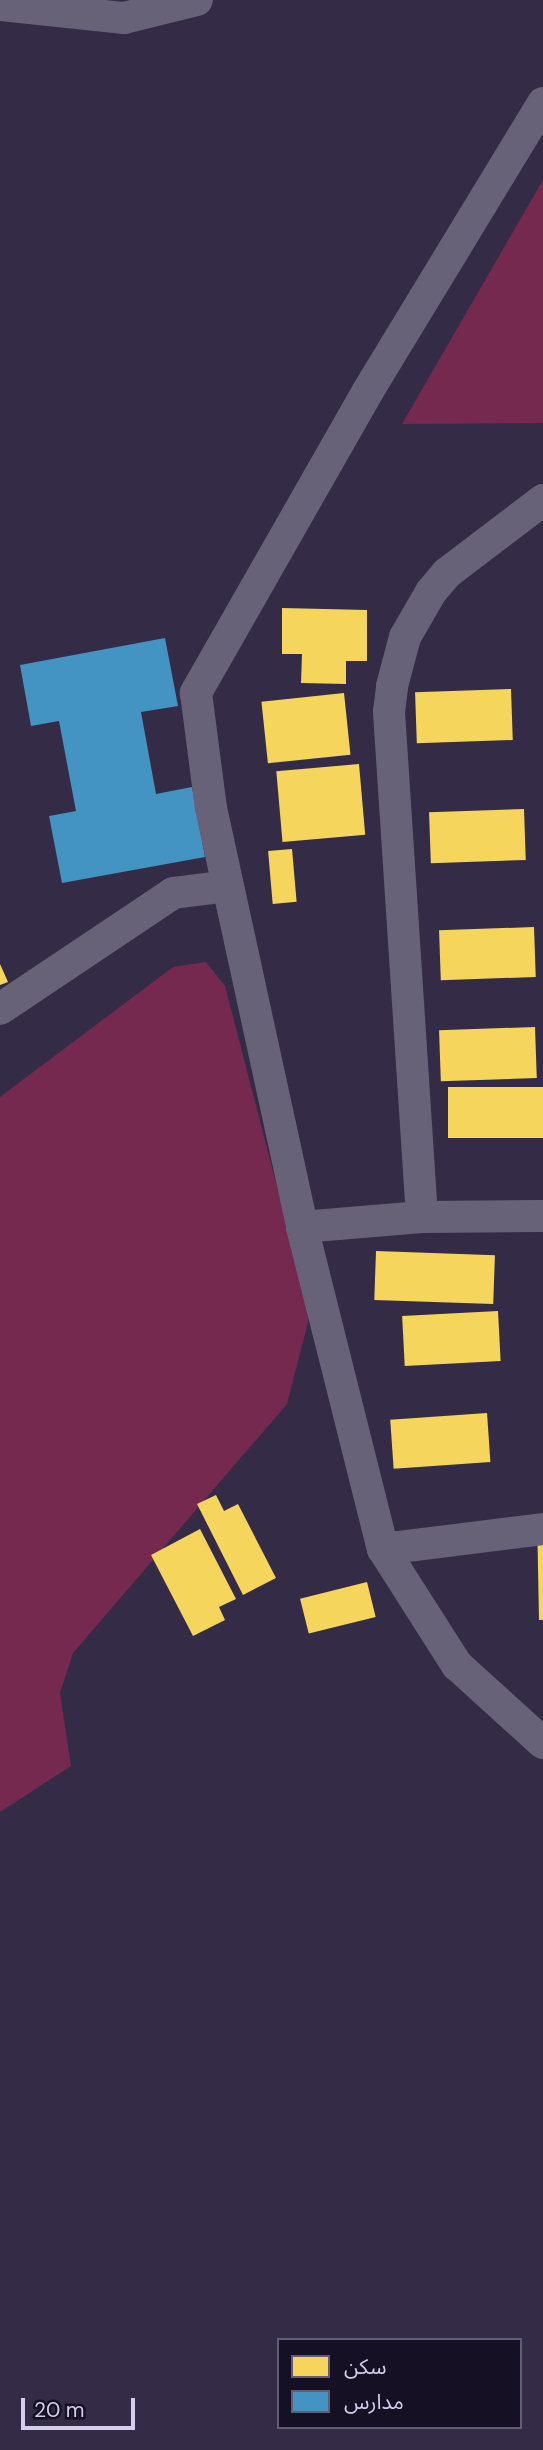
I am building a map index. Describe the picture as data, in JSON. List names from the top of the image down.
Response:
{
  "legend": ["سكن", "مدارس"],
  "scale_bar": "20 m"
}
